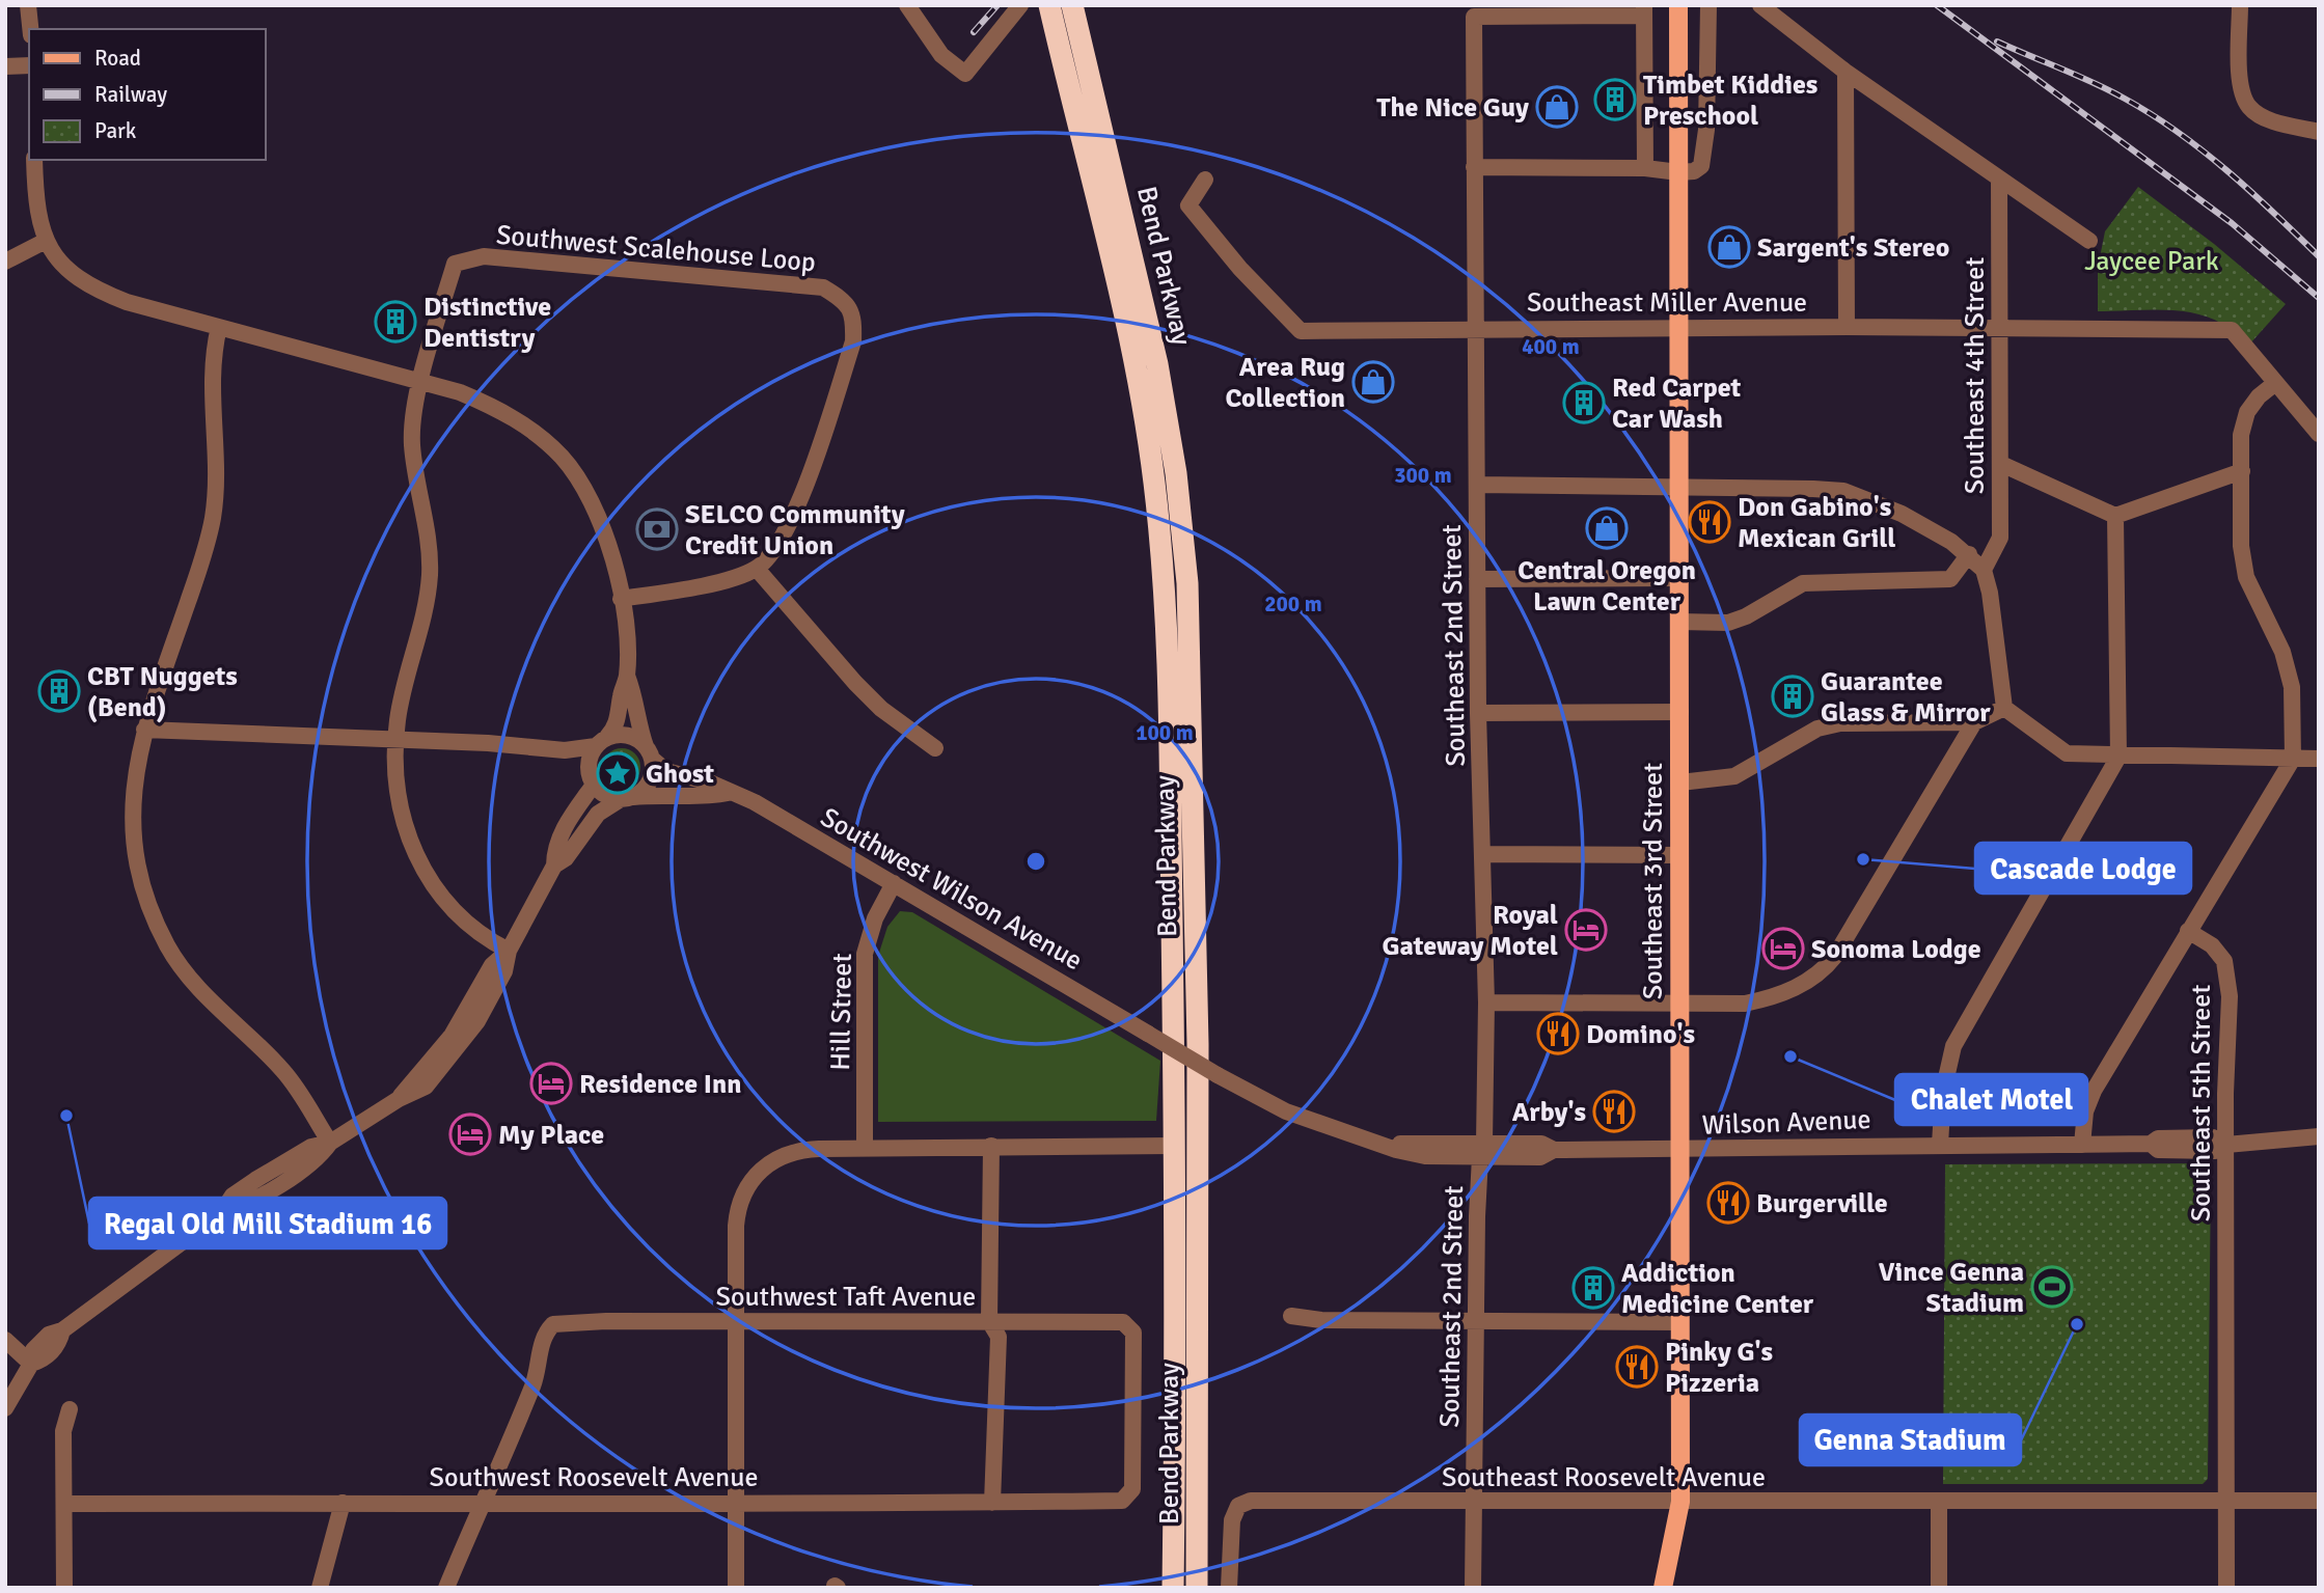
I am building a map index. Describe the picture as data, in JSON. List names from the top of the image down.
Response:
{
  "streets": {
    "highway": ["Bend Parkway"],
    "main road": ["Southeast 3rd Street"],
    "street": [
      "Southwest Scalehouse Loop",
      "Southeast Miller Avenue",
      "Southeast 4th Street",
      "Southeast 2nd Street",
      "Southwest Wilson Avenue",
      "Hill Street",
      "Southeast 5th Street",
      "Wilson Avenue",
      "Southwest Taft Avenue",
      "Southwest Roosevelt Avenue",
      "Southeast Roosevelt Avenue"
    ]
  },
  "crossings": [
    ["Southeast Miller Avenue", "Southeast 4th Street"],
    ["Southeast Miller Avenue", "Southeast 2nd Street"],
    ["Southeast Miller Avenue", "Southeast 3rd Street"],
    ["Southeast 2nd Street", "Wilson Avenue"],
    ["Southeast 2nd Street", "Southeast Roosevelt Avenue"],
    ["Southeast 3rd Street", "Wilson Avenue"],
    ["Southeast 3rd Street", "Southeast Roosevelt Avenue"],
    ["Southwest Wilson Avenue", "Hill Street"],
    ["Southwest Wilson Avenue", "Wilson Avenue"],
    ["Southeast 5th Street", "Wilson Avenue"],
    ["Southeast 5th Street", "Southeast Roosevelt Avenue"],
    ["Southwest Taft Avenue", "Southwest Roosevelt Avenue"]
  ],
  "parks": ["Jaycee Park"],
  "places": {
    "building": [
      "Timbet Kiddies Preschool",
      "Distinctive Dentistry",
      "Red Carpet Car Wash",
      "CBT Nuggets (Bend)",
      "Guarantee Glass & Mirror",
      "Addiction Medicine Center"
    ],
    "shop": [
      "The Nice Guy",
      "Sargent's Stereo",
      "Area Rug Collection",
      "Central Oregon Lawn Center"
    ],
    "restaurant": [
      "Don Gabino's Mexican Grill",
      "Domino's",
      "Arby's",
      "Burgerville",
      "Pinky G's Pizzeria"
    ],
    "bank": ["SELCO Community Credit Union"],
    "place": ["Ghost"],
    "other": [
      "Cascade Lodge",
      "Chalet Motel",
      "Regal Old Mill Stadium 16",
      "Genna Stadium"
    ],
    "hotel": [
      "Royal Gateway Motel",
      "Sonoma Lodge",
      "Residence Inn",
      "My Place"
    ],
    "sports": ["Vince Genna Stadium"]
  },
  "legend": ["Road", "Railway", "Park"],
  "rings": [
    "400 m",
    "300 m",
    "200 m",
    "100 m"
  ]
}
